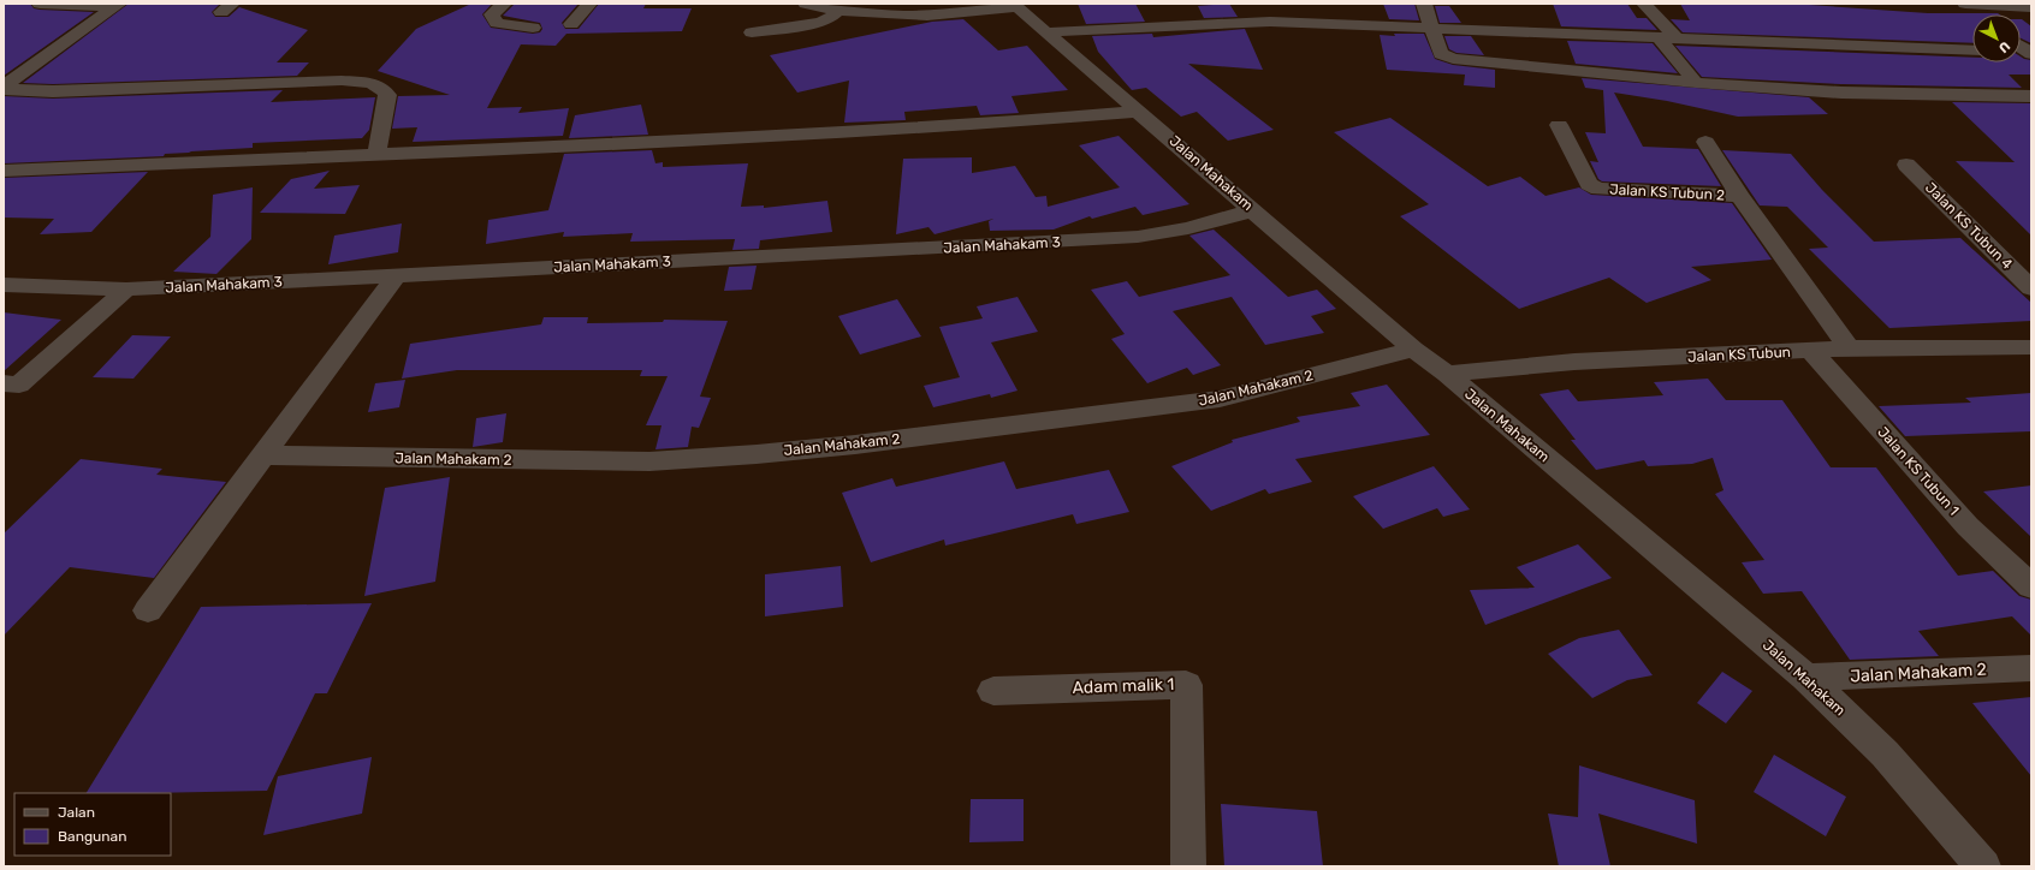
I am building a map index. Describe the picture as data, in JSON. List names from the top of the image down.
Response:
{
  "streets": {
    "street": [
      "Jalan Mahakam",
      "Jalan KS Tubun 2",
      "Jalan KS Tubun 4",
      "Jalan Mahakam 3",
      "Jalan KS Tubun",
      "Jalan Mahakam 2",
      "Jalan KS Tubun 1",
      "Adam malik 1"
    ]
  },
  "crossings": [
    ["Jalan Mahakam", "Jalan Mahakam 3"],
    ["Jalan Mahakam", "Jalan KS Tubun"],
    ["Jalan Mahakam", "Jalan Mahakam 2"],
    ["Jalan KS Tubun 2", "Jalan KS Tubun"],
    ["Jalan KS Tubun", "Jalan KS Tubun 1"]
  ],
  "legend": ["Jalan", "Bangunan"],
  "north": "bottom right"
}
